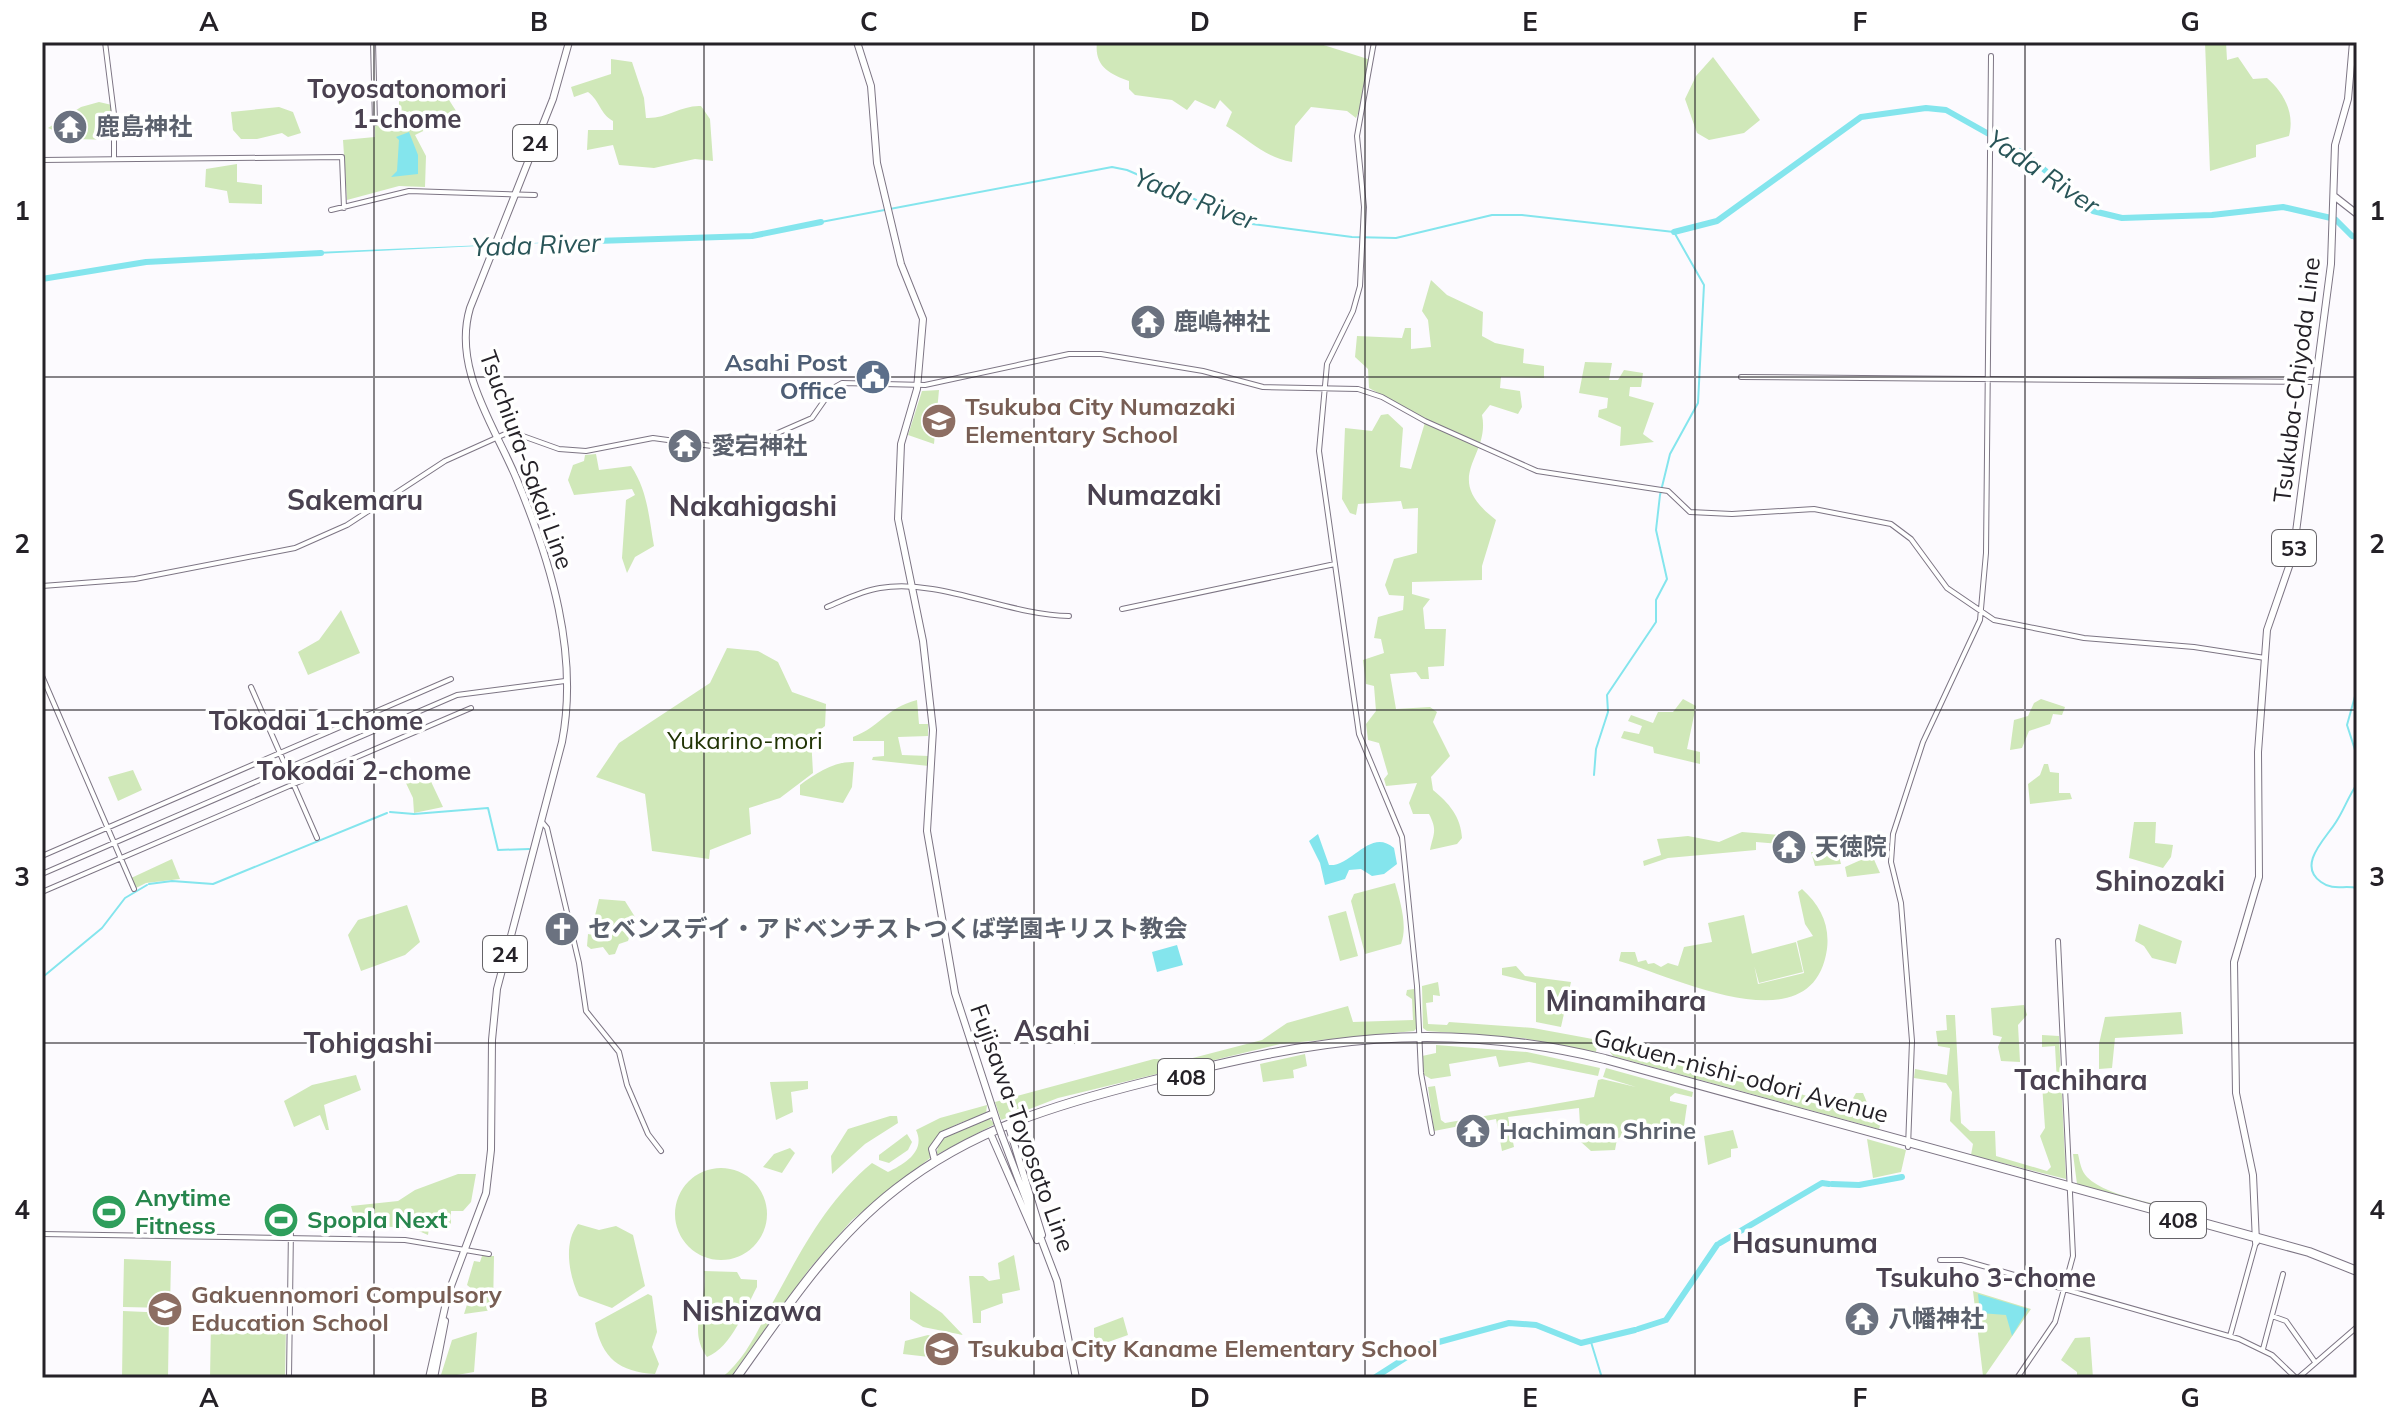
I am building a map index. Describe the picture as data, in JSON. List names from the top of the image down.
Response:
{
  "streets": {
    "highway": ["Gakuen-nishi-odori Avenue", "408"],
    "main road": [
      "24",
      "Tsukuba-Chiyoda Line",
      "Tsuchiura-Sakai Line",
      "53",
      "Fujisawa-Toyosato Line"
    ]
  },
  "crossings": [
    ["24", "Tsuchiura-Sakai Line"],
    ["Tsukuba-Chiyoda Line", "Gakuen-nishi-odori Avenue"]
  ],
  "districts": [
    "Toyosatonomori 1-chome",
    "Numazaki",
    "Sakemaru",
    "Nakahigashi",
    "Tokodai 1-chome",
    "Tokodai 2-chome",
    "Shinozaki",
    "Minamihara",
    "Asahi",
    "Tohigashi",
    "Tachihara",
    "Hasunuma",
    "Tsukuho 3-chome",
    "Nishizawa"
  ],
  "water": ["Yada River"],
  "parks": ["Yukarino-mori"],
  "places": {
    "temple": [
      "鹿島神社",
      "鹿嶋神社",
      "愛宕神社",
      "天徳院",
      "Hachiman Shrine",
      "八幡神社"
    ],
    "public building": ["Asahi Post Office"],
    "school or university": ["Tsukuba City Numazaki Elementary School", "Gakuennomori Compulsory Education School", "Tsukuba City Kaname Elementary School"],
    "church": ["セベンスデイ・アドベンチストつくば学園キリスト教会"],
    "sports": ["Anytime Fitness", "Spopla Next"]
  },
  "grid": {
    "columns": [
      "A",
      "B",
      "C",
      "D",
      "E",
      "F",
      "G"
    ],
    "rows": [
      "1",
      "2",
      "3",
      "4"
    ]
  }
}
